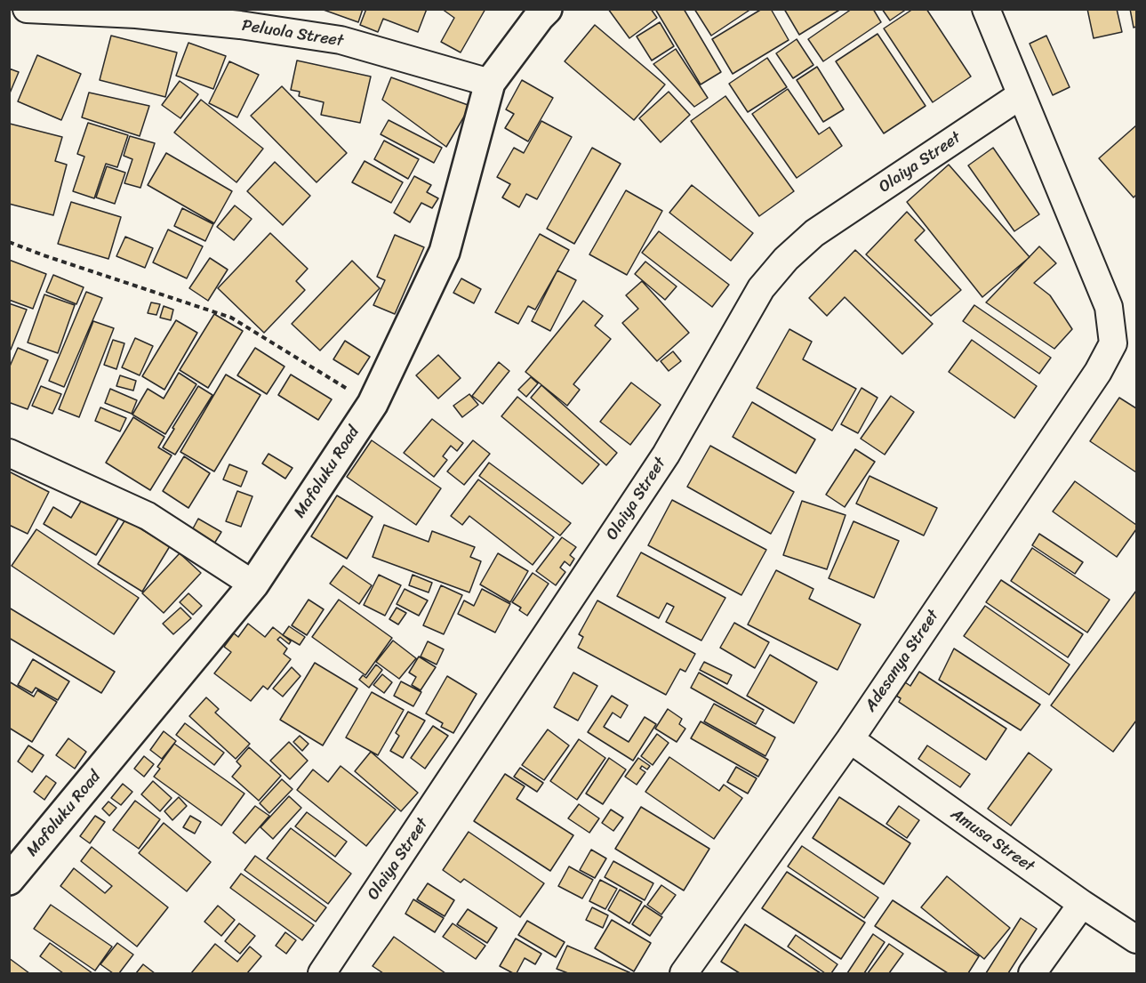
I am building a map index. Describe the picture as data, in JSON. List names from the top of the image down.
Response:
{
  "streets": {
    "street": [
      "Peluola Street",
      "Olaiya Street",
      "Mafoluku Road",
      "Adesanya Street",
      "Amusa Street"
    ]
  },
  "crossings": [
    ["Peluola Street", "Mafoluku Road"],
    ["Olaiya Street", "Adesanya Street"],
    ["Adesanya Street", "Amusa Street"]
  ]
}
